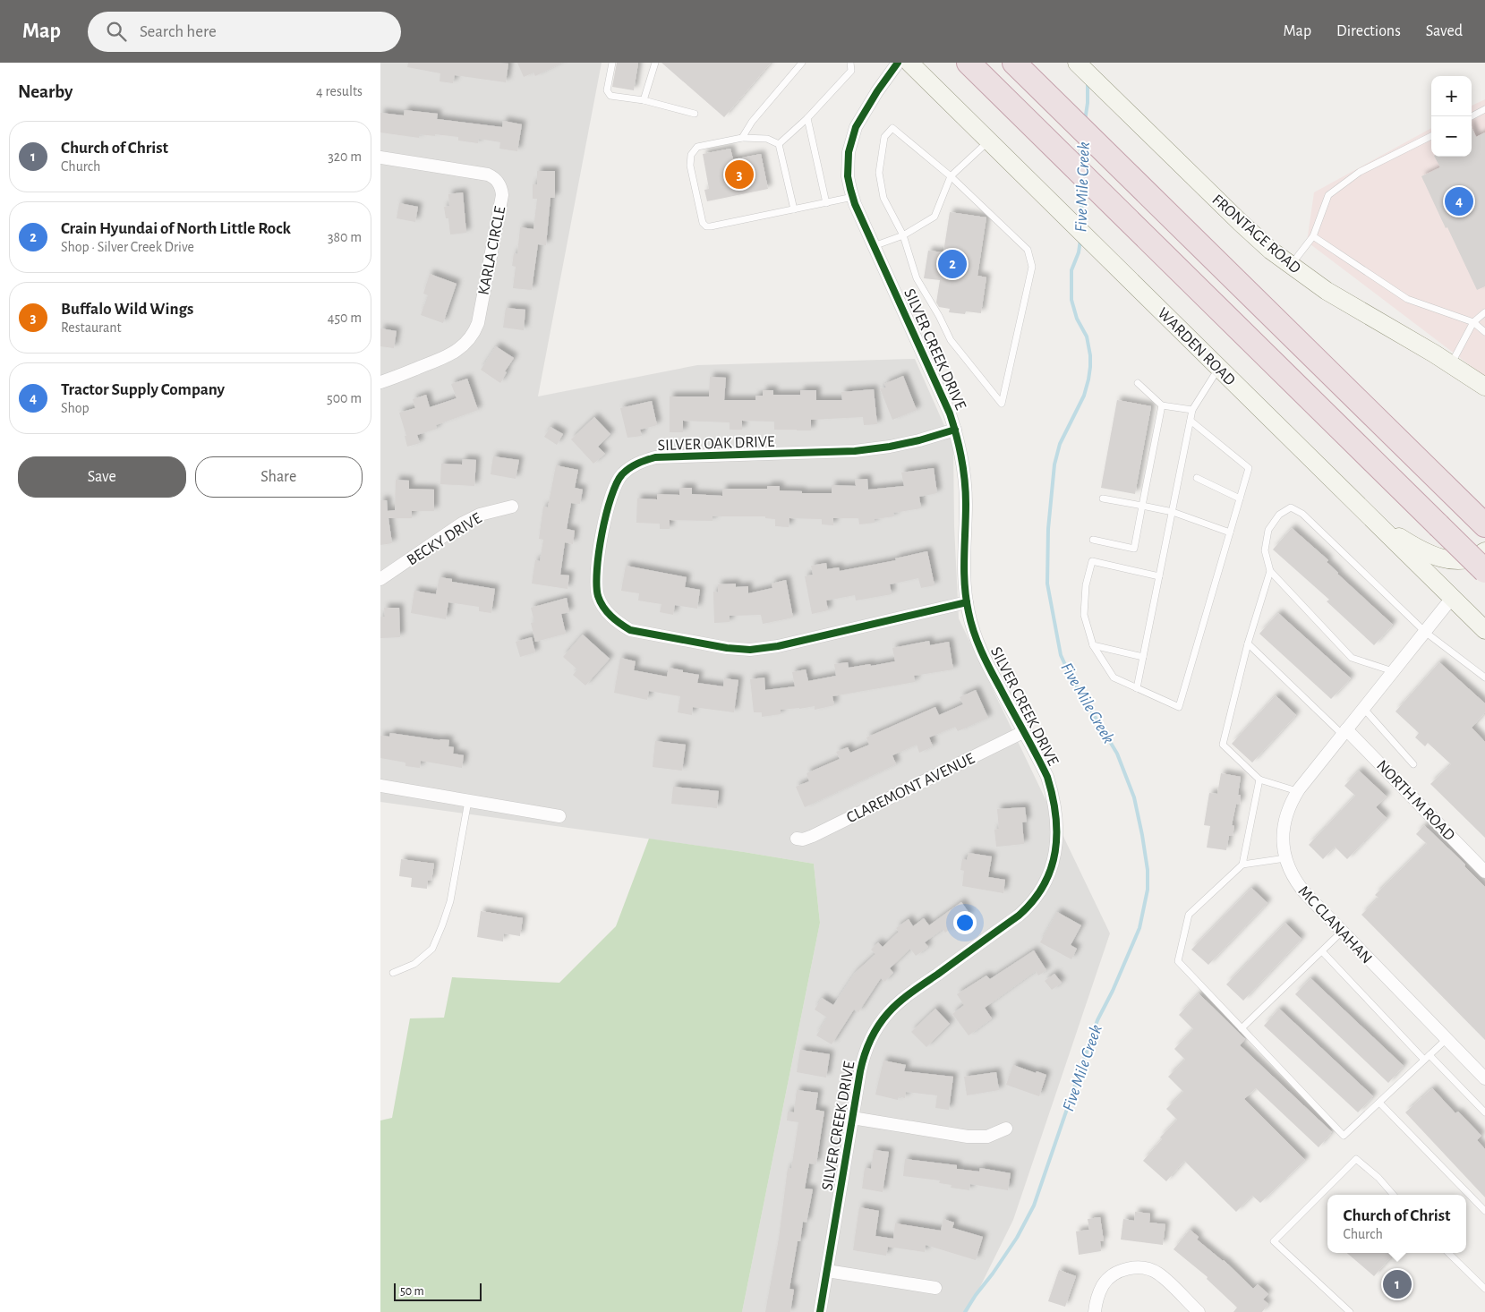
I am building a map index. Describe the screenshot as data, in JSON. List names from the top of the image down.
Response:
{
  "streets": {
    "main road": ["FRONTAGE ROAD", "WARDEN ROAD"],
    "street": [
      "KARLA CIRCLE",
      "SILVER CREEK DRIVE",
      "SILVER OAK DRIVE",
      "BECKY DRIVE",
      "CLAREMONT AVENUE",
      "NORTH M ROAD",
      "MC CLANAHAN"
    ]
  },
  "crossings": [
    ["WARDEN ROAD", "MC CLANAHAN"],
    ["SILVER CREEK DRIVE", "SILVER OAK DRIVE"],
    ["SILVER CREEK DRIVE", "CLAREMONT AVENUE"],
    ["NORTH M ROAD", "MC CLANAHAN"]
  ],
  "water": ["Five Mile Creek"],
  "scale_bar": "50 m",
  "page": {
    "header": "Map",
    "search": "Search here",
    "nav": ["Map", "Directions", "Saved"],
    "heading": ["Nearby", "4 results"],
    "map_buttons": ["+", "−"],
    "list": [
      {
        "mark": "1",
        "name": "Church of Christ",
        "note": "Church",
        "value": "320 m"
      },
      {
        "mark": "2",
        "name": "Crain Hyundai of North Little Rock",
        "note": "Shop · Silver Creek Drive",
        "value": "380 m"
      },
      {
        "mark": "3",
        "name": "Buffalo Wild Wings",
        "note": "Restaurant",
        "value": "450 m"
      },
      {
        "mark": "4",
        "name": "Tractor Supply Company",
        "note": "Shop",
        "value": "500 m"
      }
    ],
    "pins": [
      "3",
      "4",
      "2",
      "1"
    ],
    "buttons": ["Save", "Share"],
    "popup": ["Church of Christ", "Church"],
    "scale": "50 m"
  }
}
